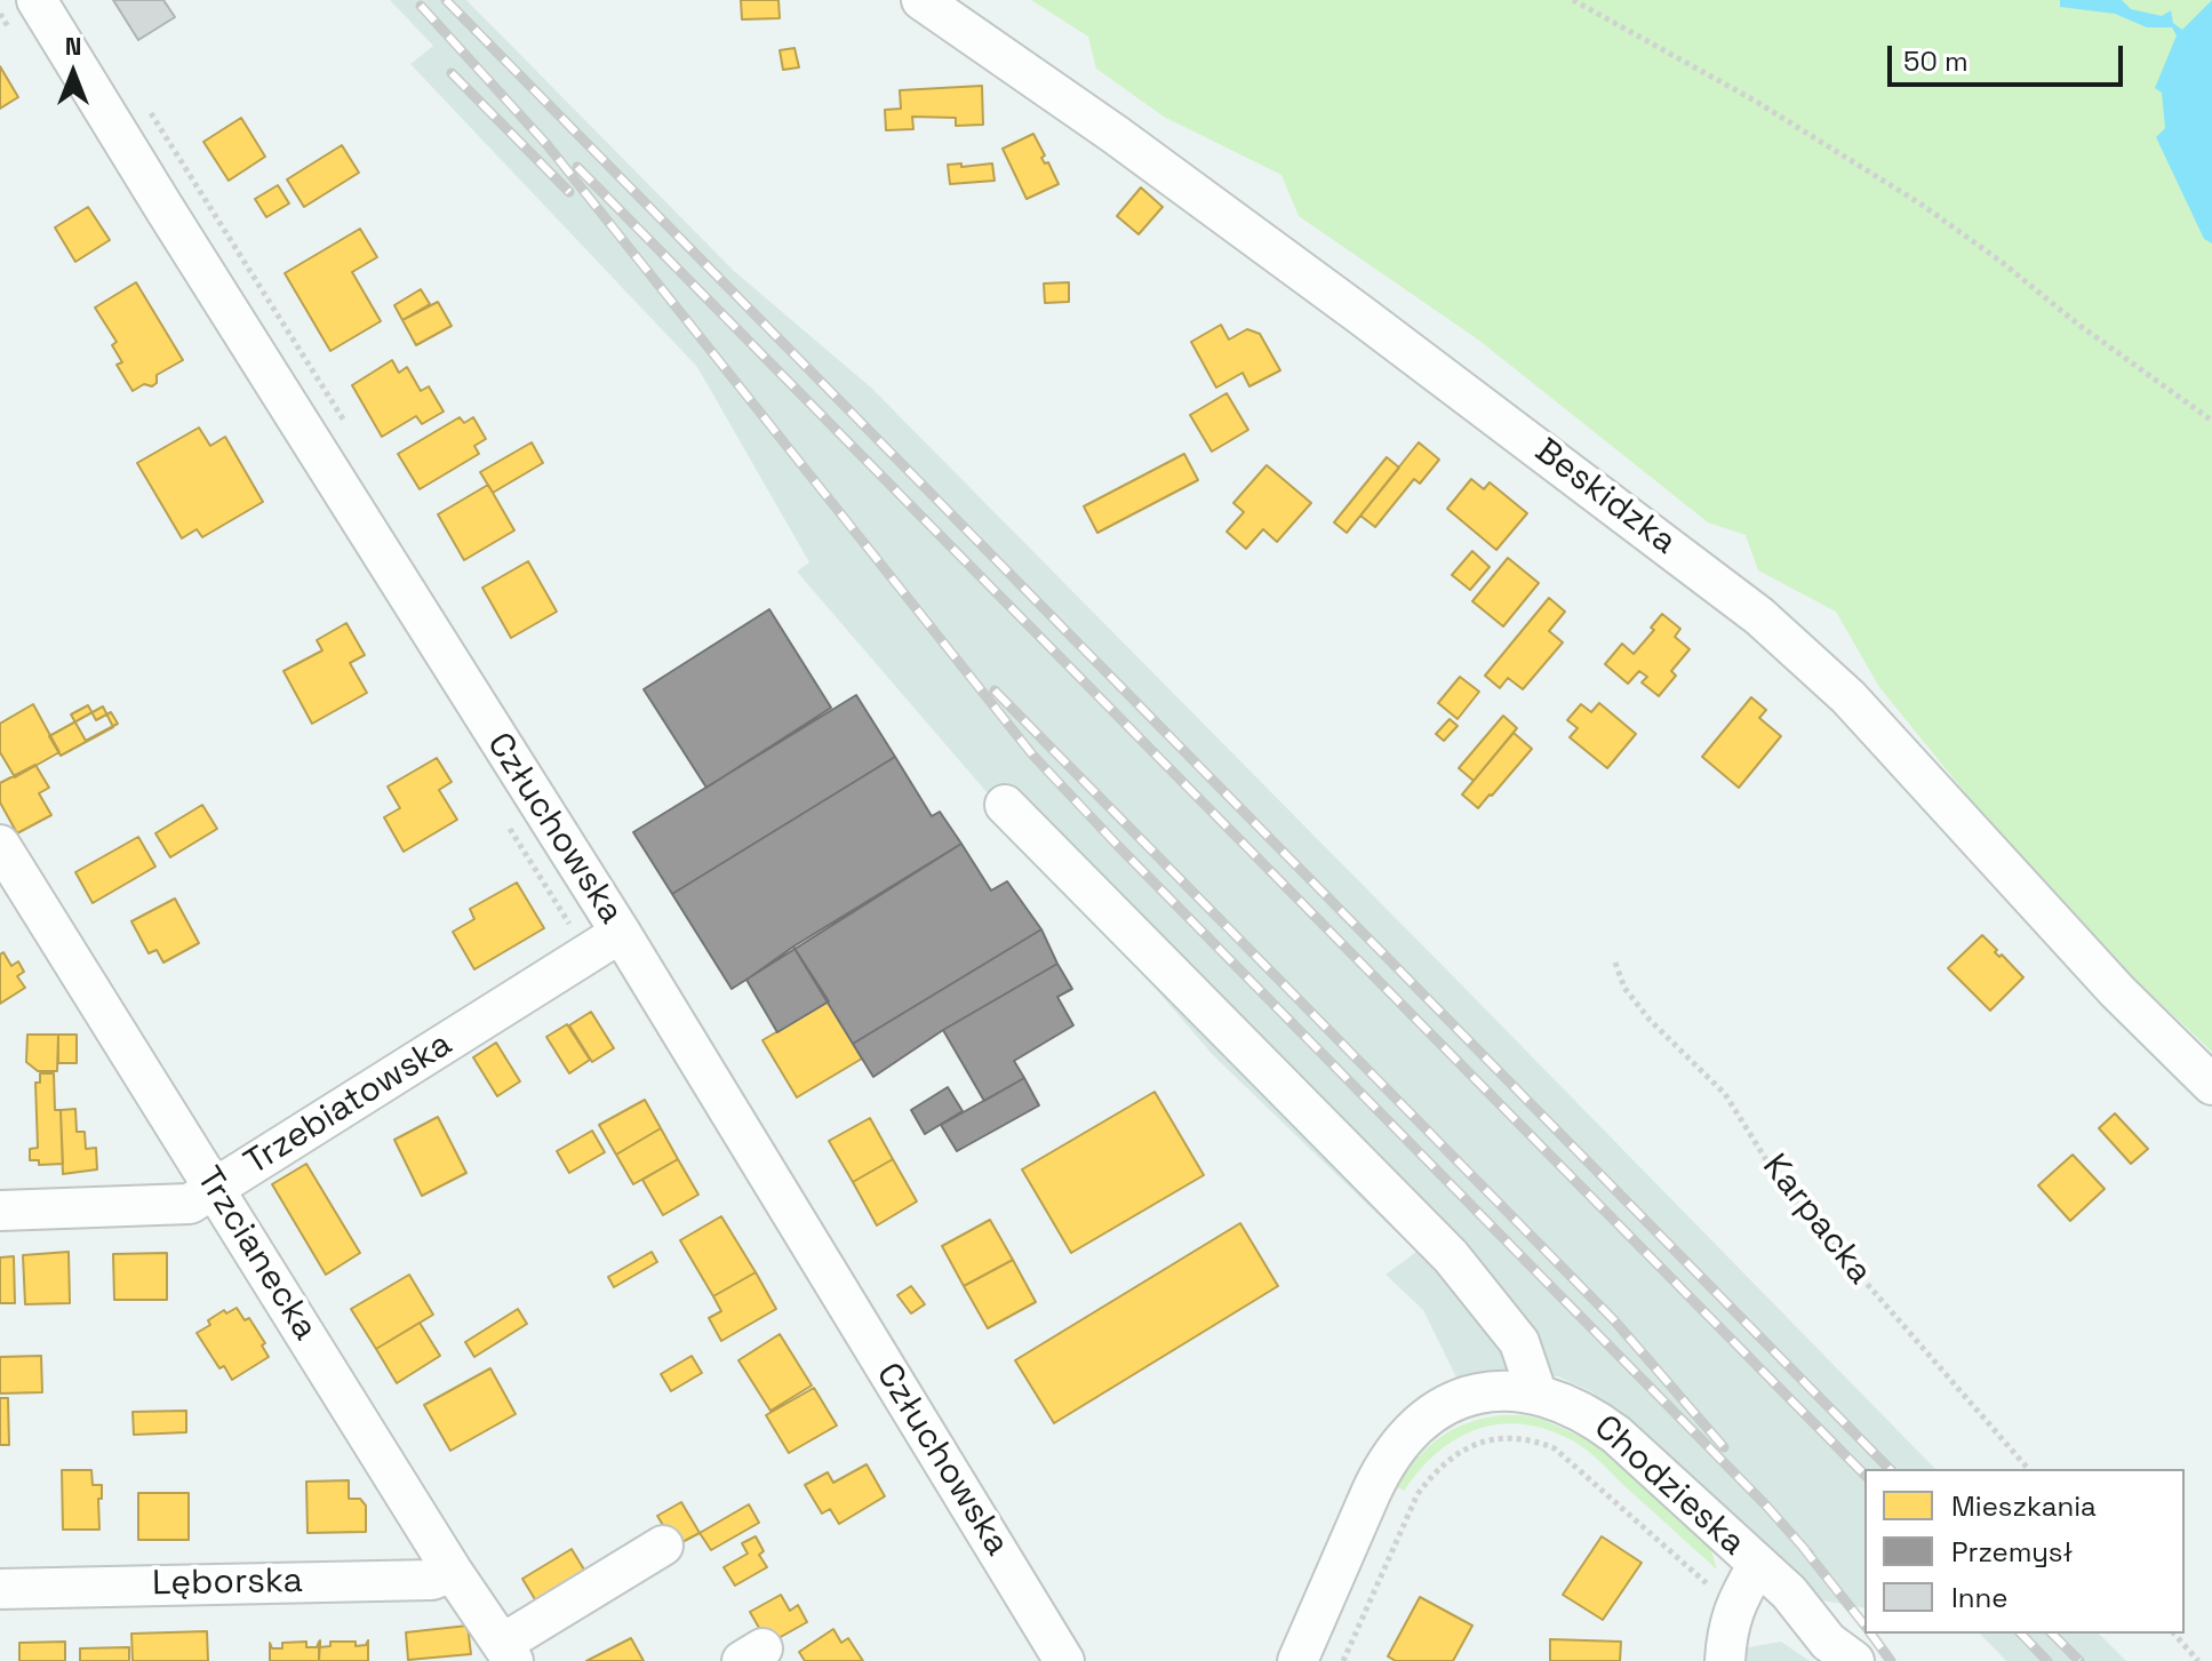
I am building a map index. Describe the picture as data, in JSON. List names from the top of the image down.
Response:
{
  "streets": {
    "street": [
      "Beskidzka",
      "Człuchowska",
      "Trzebiatowska",
      "Trzcianecka",
      "Chodzieska",
      "Lęborska"
    ],
    "path": ["Karpacka"]
  },
  "crossings": [
    ["Człuchowska", "Trzebiatowska"],
    ["Trzebiatowska", "Trzcianecka"],
    ["Trzcianecka", "Lęborska"]
  ],
  "legend": ["Mieszkania", "Przemysł", "Inne"],
  "scale_bar": "50 m",
  "north": "top"
}
